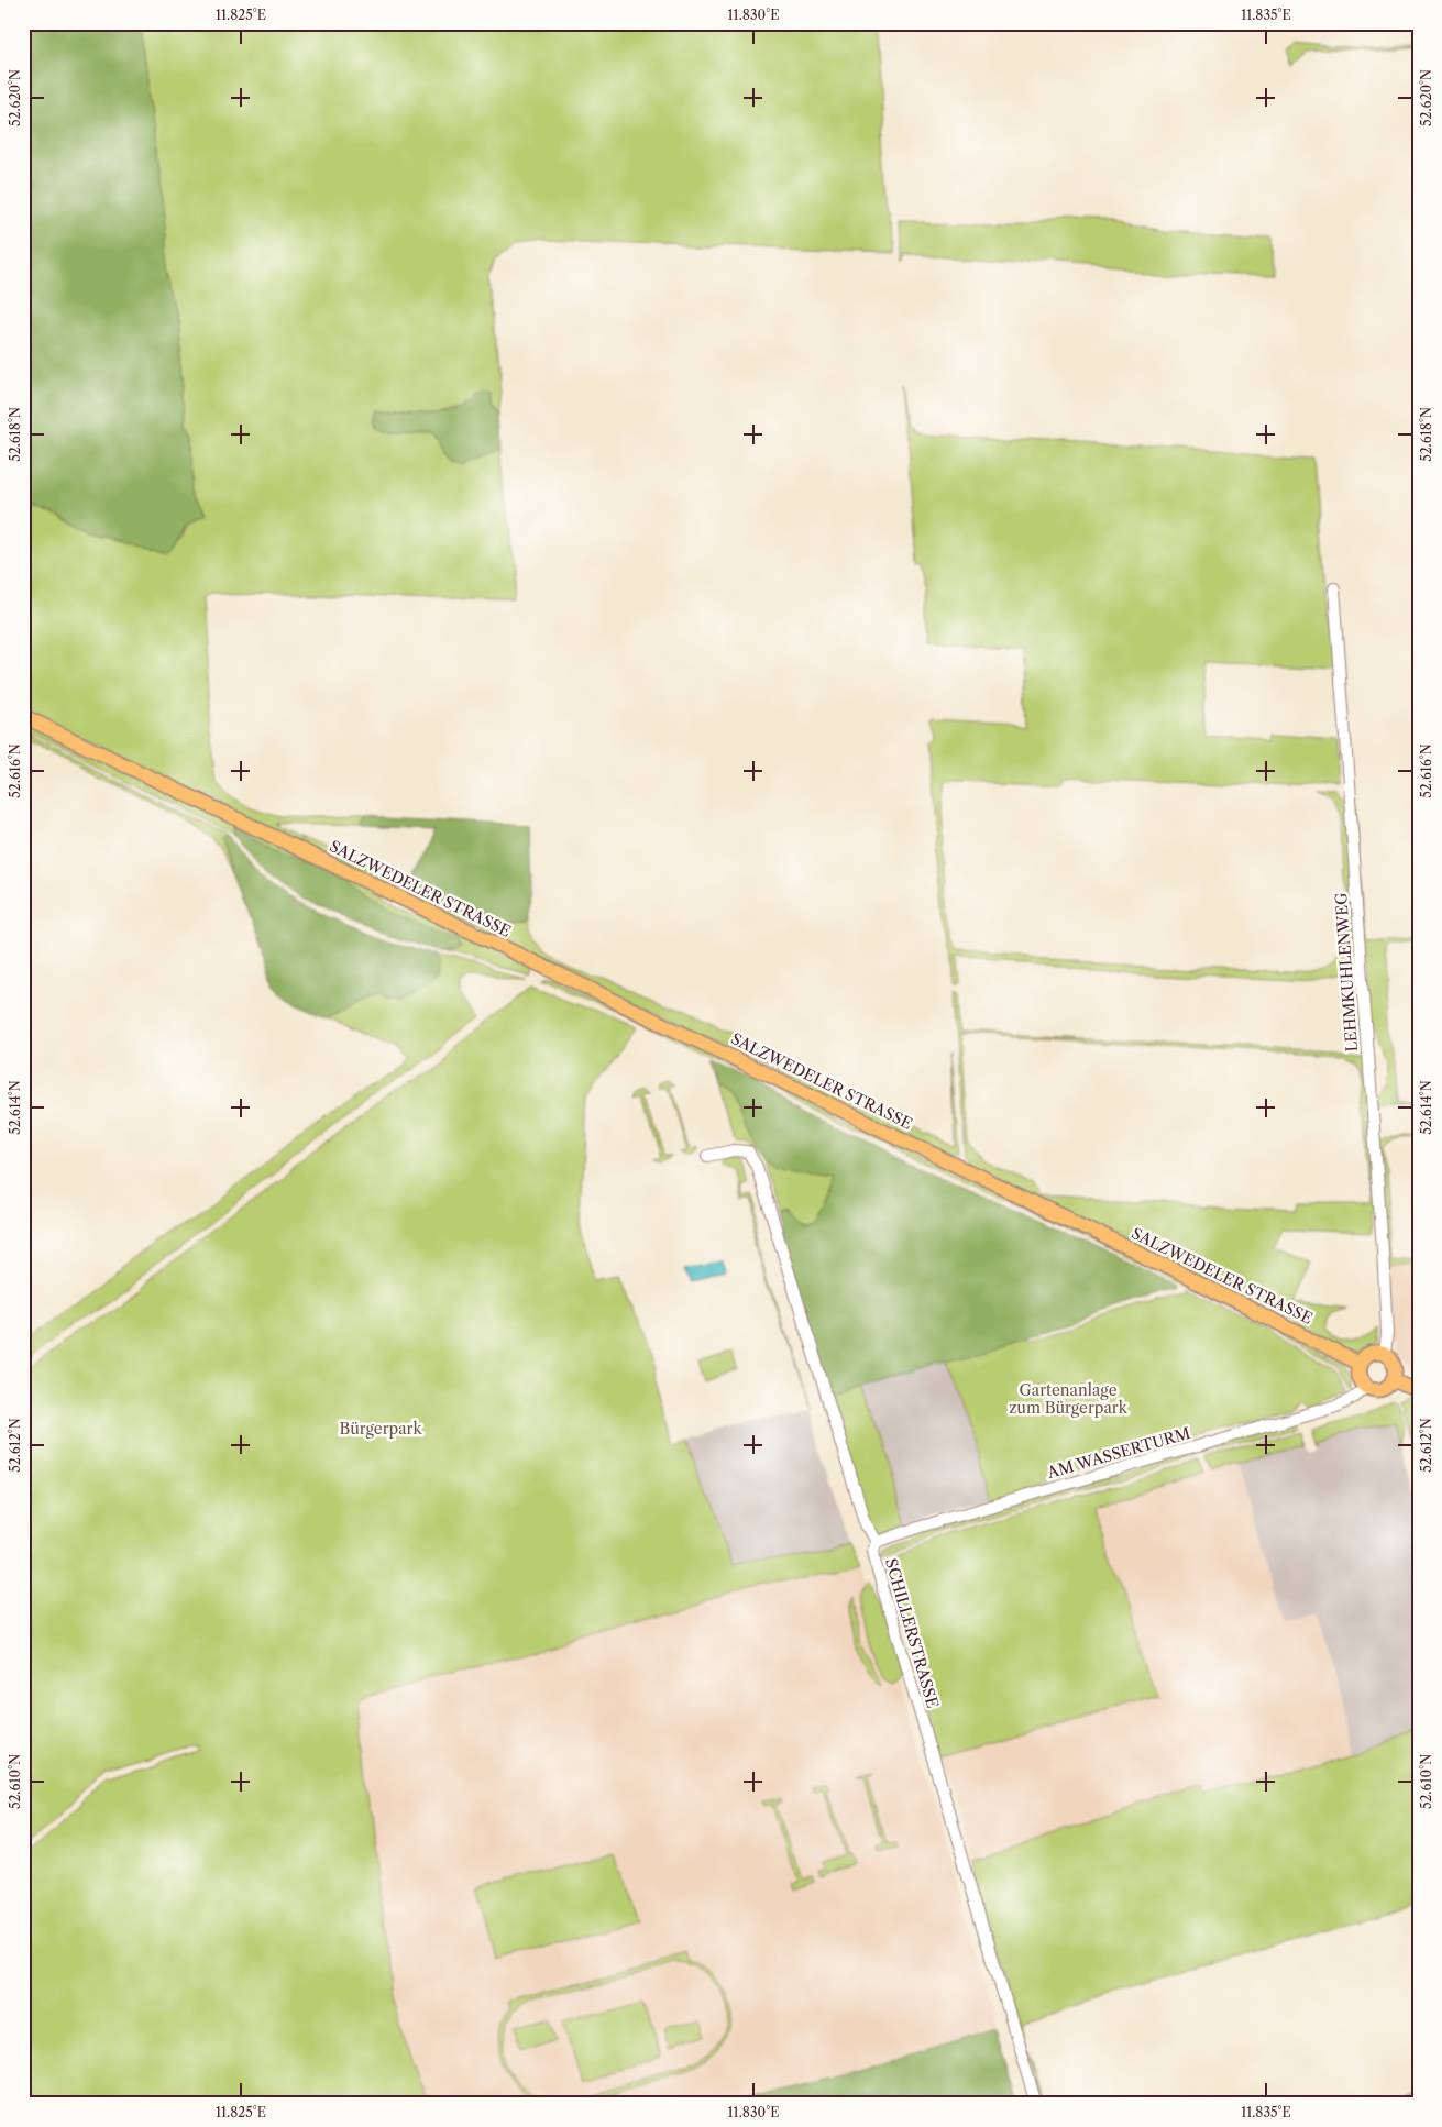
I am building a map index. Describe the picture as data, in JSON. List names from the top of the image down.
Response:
{
  "streets": {
    "main road": ["SALZWEDELER STRASSE"],
    "street": ["LEHMKUHLENWEG", "AM WASSERTURM", "SCHILLERSTRASSE"]
  },
  "crossings": [
    ["SALZWEDELER STRASSE", "LEHMKUHLENWEG"],
    ["SALZWEDELER STRASSE", "AM WASSERTURM"],
    ["LEHMKUHLENWEG", "AM WASSERTURM"],
    ["AM WASSERTURM", "SCHILLERSTRASSE"]
  ],
  "parks": ["Gartenanlage zum Bürgerpark", "Bürgerpark"],
  "coordinates": [
    "11.825°E",
    "11.830°E",
    "11.835°E",
    "52.620°N",
    "52.618°N",
    "52.616°N",
    "52.614°N",
    "52.612°N",
    "52.610°N"
  ]
}
